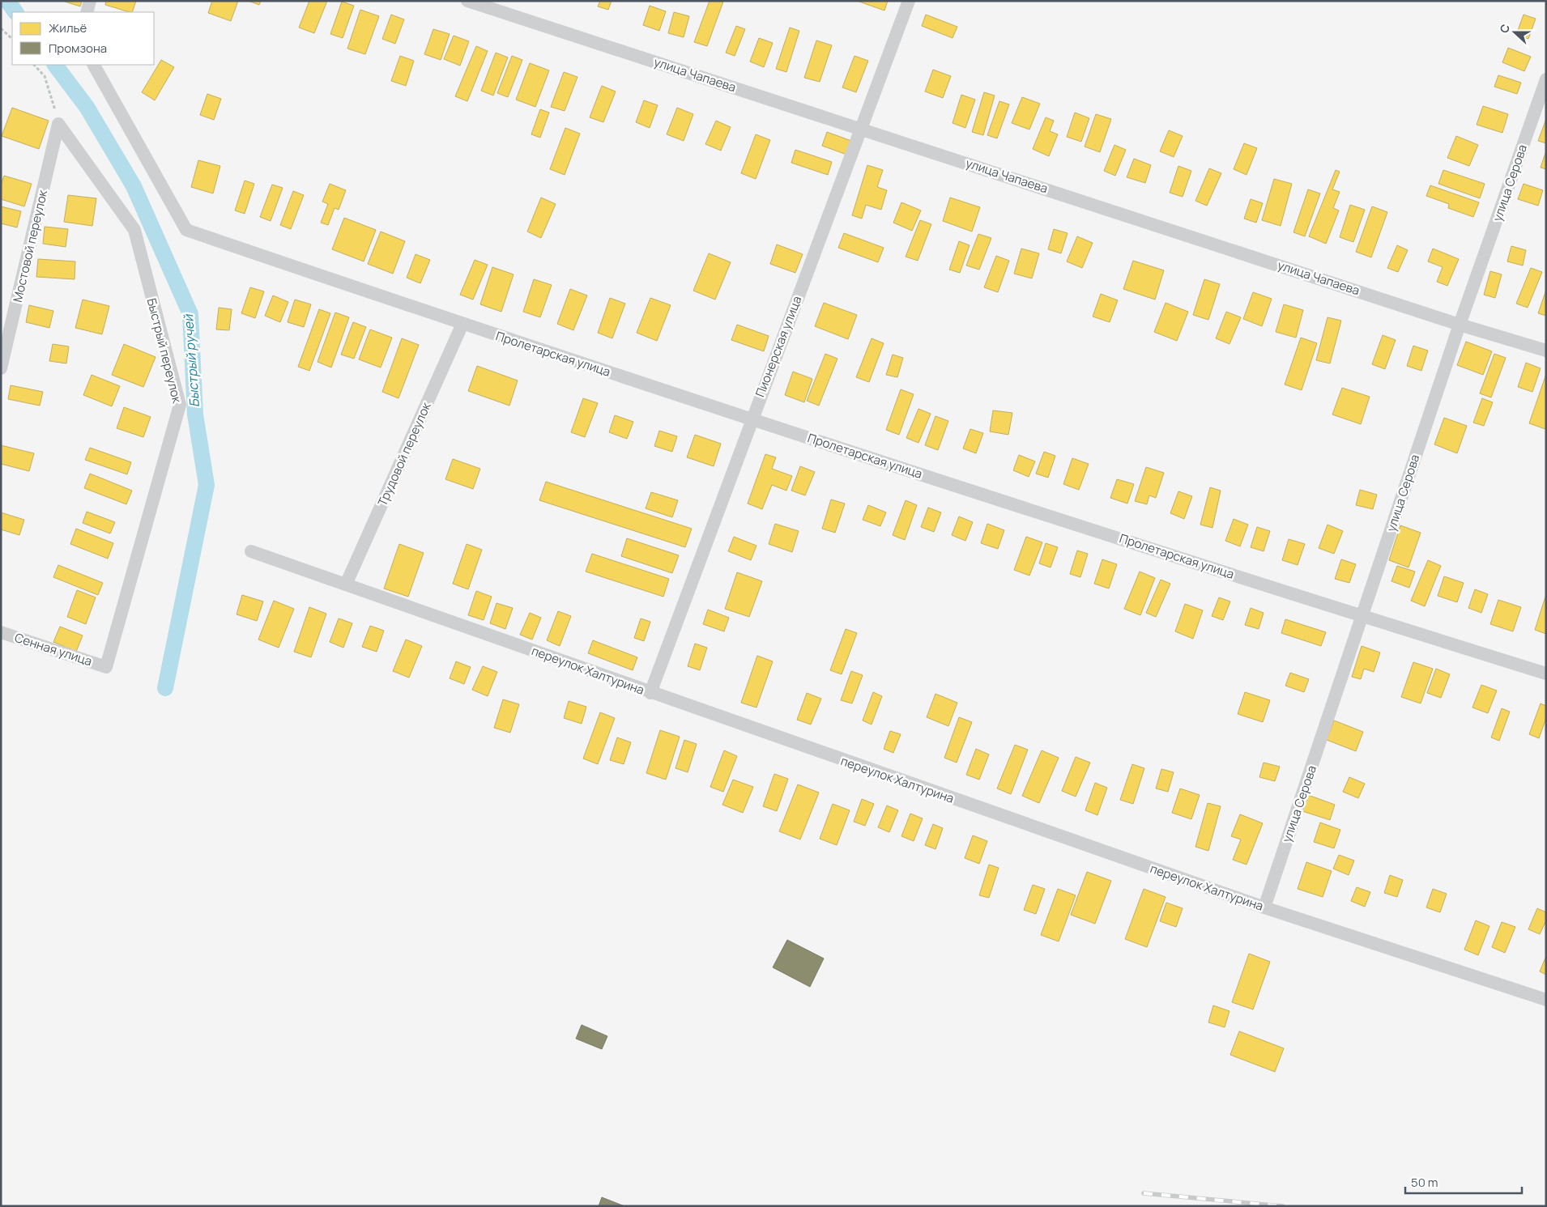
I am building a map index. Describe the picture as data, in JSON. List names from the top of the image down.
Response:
{
  "streets": {
    "street": [
      "улица Чапаева",
      "улица Серова",
      "Мостовой переулок",
      "Пионерская улица",
      "Быстрый переулок",
      "Пролетарская улица",
      "Трудовой переулок",
      "Сенная улица",
      "переулок Халтурина"
    ]
  },
  "crossings": [
    ["улица Чапаева", "улица Серова"],
    ["улица Чапаева", "Пионерская улица"],
    ["улица Серова", "Пролетарская улица"],
    ["улица Серова", "переулок Халтурина"],
    ["Мостовой переулок", "Быстрый переулок"],
    ["Пионерская улица", "Пролетарская улица"],
    ["Пионерская улица", "переулок Халтурина"],
    ["Быстрый переулок", "Сенная улица"],
    ["Пролетарская улица", "Трудовой переулок"],
    ["Трудовой переулок", "переулок Халтурина"]
  ],
  "water": ["Быстрый ручей"],
  "legend": ["Жильё", "Промзона"],
  "scale_bar": "50 m",
  "north": "left"
}
